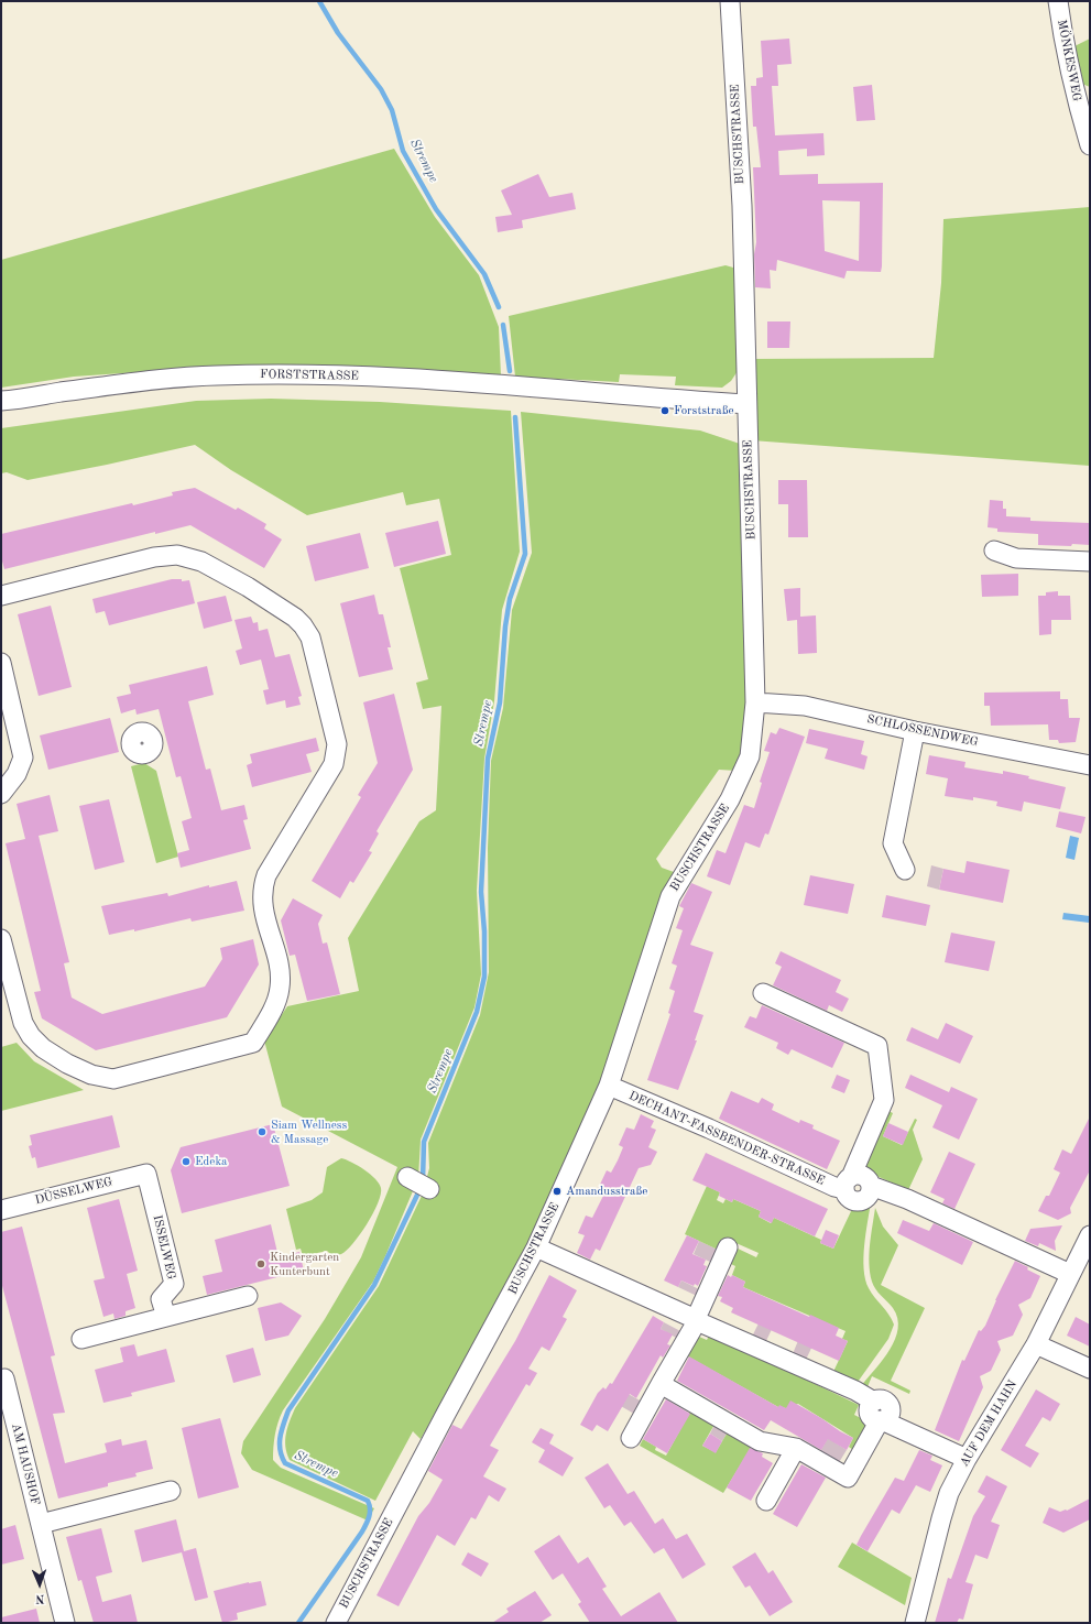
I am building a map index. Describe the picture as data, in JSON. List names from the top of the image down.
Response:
{
  "streets": {
    "street": [
      "MÖNKESWEG",
      "BUSCHSTRASSE",
      "FORSTSTRASSE",
      "SCHLOSSENDWEG",
      "DECHANT-FASSBENDER-STRASSE",
      "DÜSSELWEG",
      "ISSELWEG",
      "AUF DEM HAHN",
      "AM HAUSHOF"
    ]
  },
  "crossings": [
    ["BUSCHSTRASSE", "FORSTSTRASSE"],
    ["BUSCHSTRASSE", "SCHLOSSENDWEG"],
    ["BUSCHSTRASSE", "DECHANT-FASSBENDER-STRASSE"],
    ["DECHANT-FASSBENDER-STRASSE", "AUF DEM HAHN"],
    ["DÜSSELWEG", "ISSELWEG"]
  ],
  "water": ["Strempe"],
  "places": [
    "Forststraße",
    "Siam Wellness & Massage",
    "Edeka",
    "Amandusstraße",
    "Kindergarten Kunterbunt"
  ],
  "north": "bottom"
}
